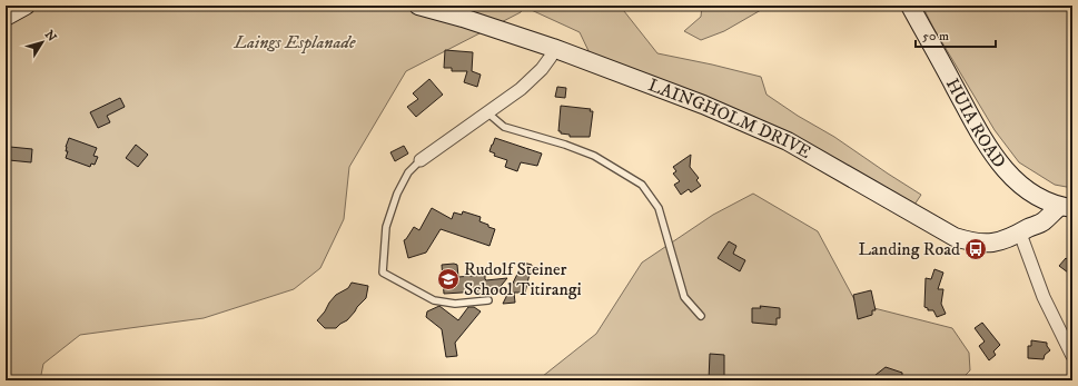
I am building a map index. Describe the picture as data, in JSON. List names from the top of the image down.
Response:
{
  "streets": {
    "street": ["LAINGHOLM DRIVE", "HUIA ROAD"]
  },
  "crossings": [
    ["LAINGHOLM DRIVE", "HUIA ROAD"]
  ],
  "parks": ["Laings Esplanade"],
  "places": {
    "bus stop": ["Landing Road"],
    "school or university": ["Rudolf Steiner School Titirangi"]
  },
  "scale_bar": "50 m",
  "north": "top right"
}
